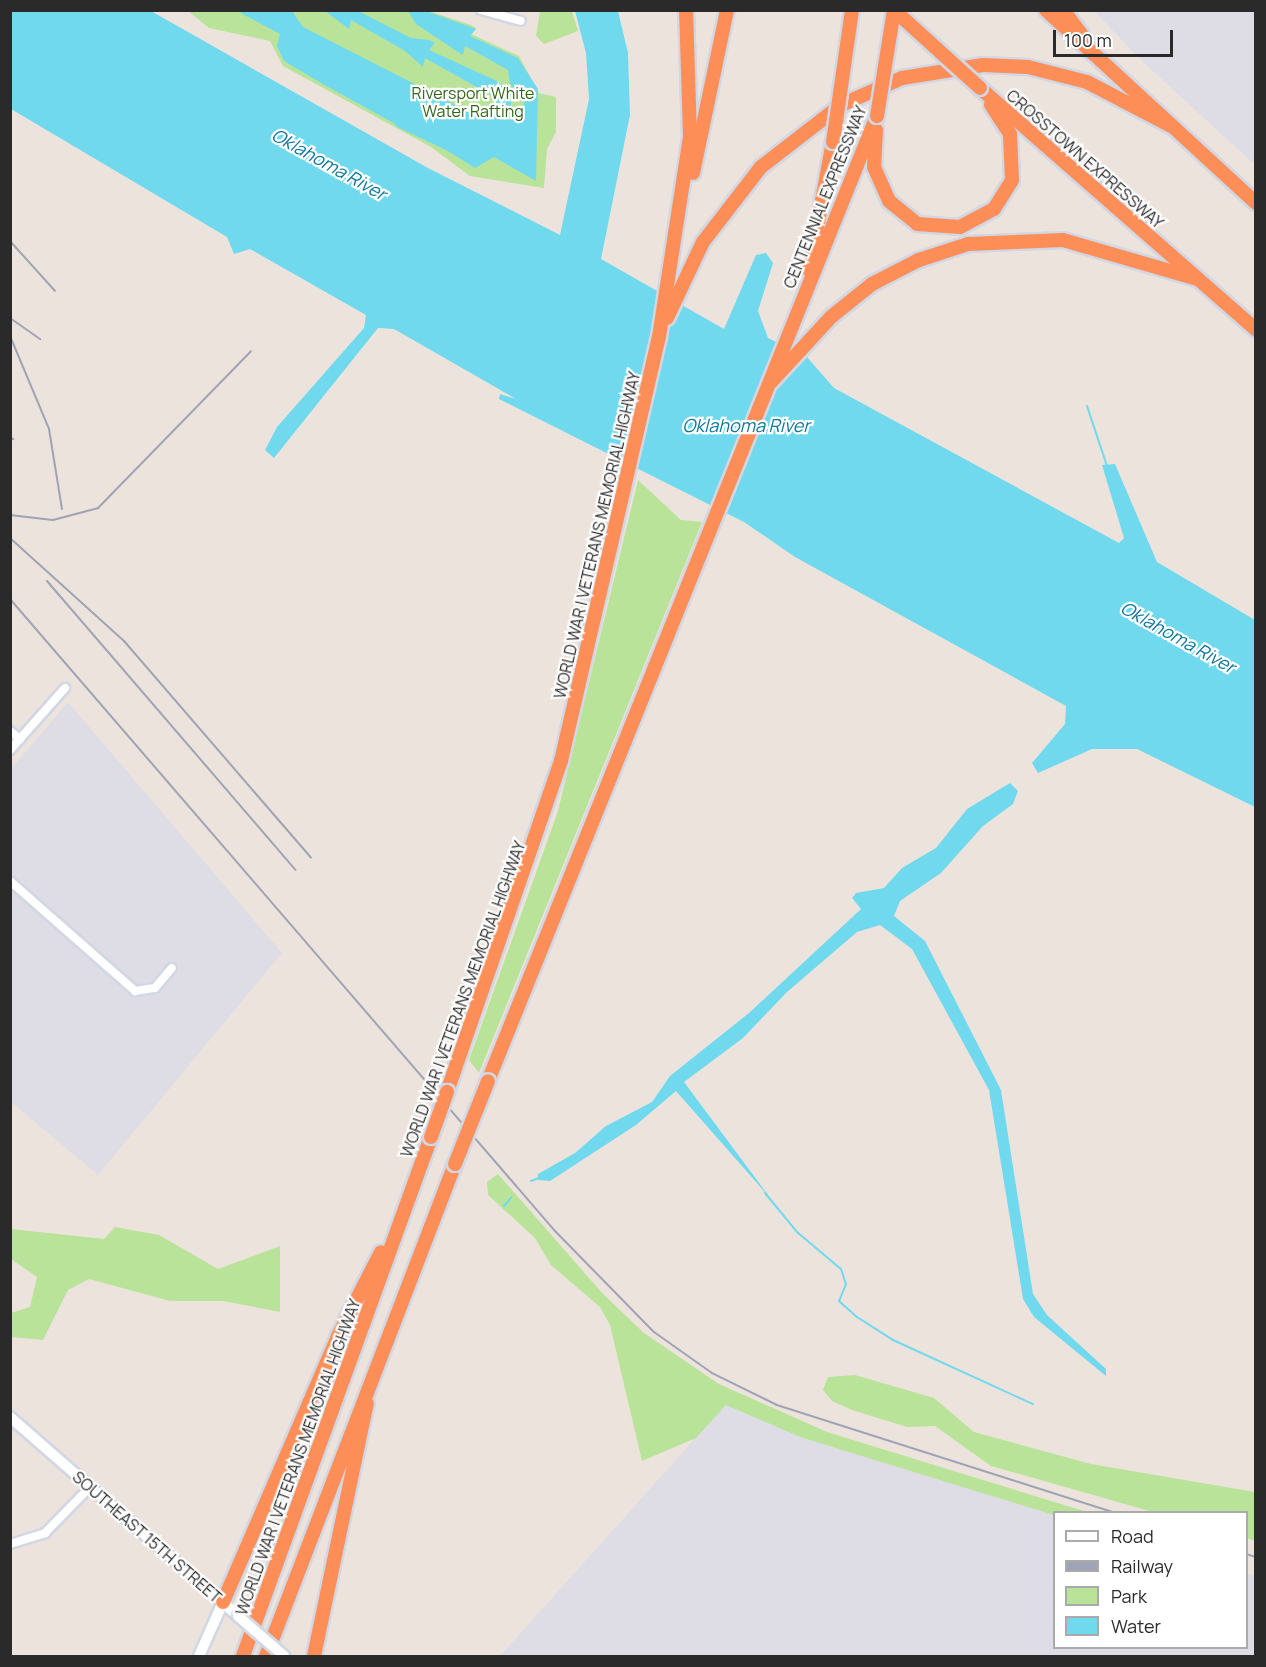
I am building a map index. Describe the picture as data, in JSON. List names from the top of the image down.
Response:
{
  "streets": {
    "highway": ["CROSSTOWN EXPRESSWAY", "CENTENNIAL EXPRESSWAY", "WORLD WAR I VETERANS MEMORIAL HIGHWAY"],
    "main road": ["SOUTHEAST 15TH STREET"]
  },
  "crossings": [
    ["CROSSTOWN EXPRESSWAY", "CENTENNIAL EXPRESSWAY"]
  ],
  "water": ["Oklahoma River"],
  "parks": ["Riversport White Water Rafting"],
  "legend": [
    "Road",
    "Railway",
    "Park",
    "Water"
  ],
  "scale_bar": "100 m"
}
